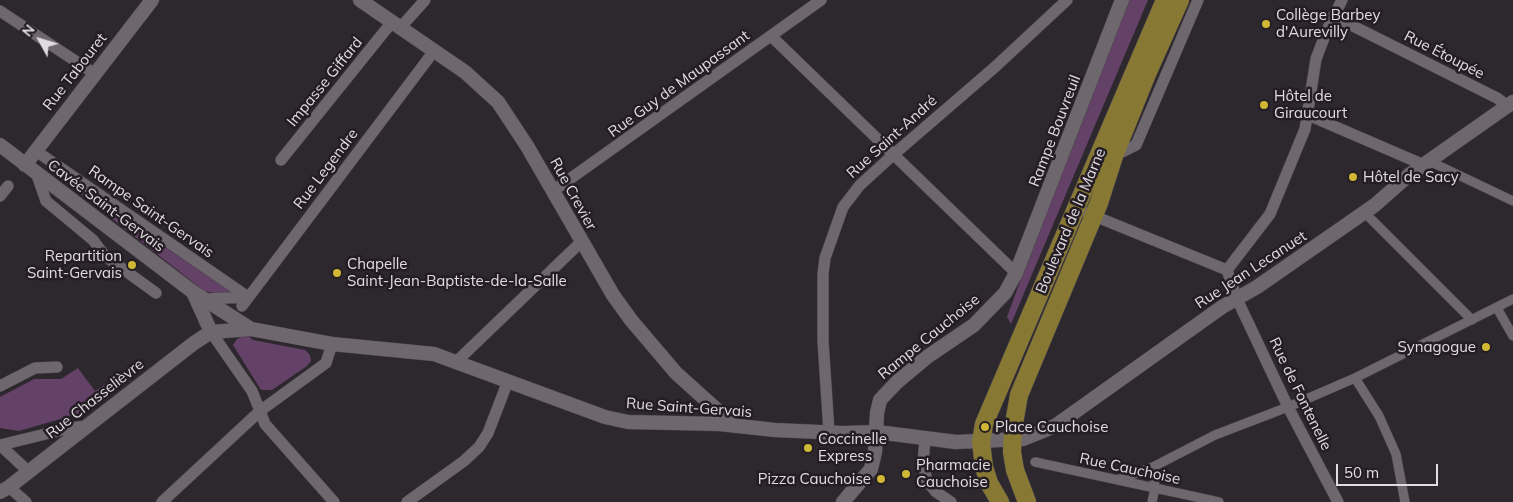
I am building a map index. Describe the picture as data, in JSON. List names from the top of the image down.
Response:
{
  "streets": {
    "main road": ["Boulevard de la Marne"],
    "street": [
      "Rue Étoupée",
      "Rue Tabouret",
      "Impasse Giffard",
      "Rue Guy de Maupassant",
      "Rampe Bouvreuil",
      "Rue Saint-André",
      "Rue Legendre",
      "Rue Crevier",
      "Cavée Saint-Gervais",
      "Rampe Saint-Gervais",
      "Rue Jean Lecanuet",
      "Rampe Cauchoise",
      "Rue de Fontenelle",
      "Rue Chasselièvre",
      "Rue Saint-Gervais",
      "Rue Cauchoise"
    ]
  },
  "crossings": [
    ["Rue Étoupée", "Rue Jean Lecanuet"],
    ["Rue Tabouret", "Cavée Saint-Gervais"],
    ["Rue Tabouret", "Rampe Saint-Gervais"],
    ["Impasse Giffard", "Rue Crevier"],
    ["Rue Guy de Maupassant", "Rue Crevier"],
    ["Rampe Bouvreuil", "Rampe Cauchoise"],
    ["Rue Saint-André", "Rue Saint-Gervais"],
    ["Rue Legendre", "Rue Crevier"],
    ["Rue Legendre", "Rampe Saint-Gervais"],
    ["Rue Crevier", "Rue Saint-Gervais"],
    ["Cavée Saint-Gervais", "Rue Chasselièvre"],
    ["Cavée Saint-Gervais", "Rue Saint-Gervais"],
    ["Boulevard de la Marne", "Rue Jean Lecanuet"],
    ["Boulevard de la Marne", "Rue Saint-Gervais"],
    ["Rue Jean Lecanuet", "Rue de Fontenelle"],
    ["Rue Jean Lecanuet", "Rue Saint-Gervais"],
    ["Rampe Cauchoise", "Rue Saint-Gervais"]
  ],
  "places": [
    "Collège Barbey d'Aurevilly",
    "Hôtel de Giraucourt",
    "Hôtel de Sacy",
    "Repartition Saint-Gervais",
    "Chapelle Saint-Jean-Baptiste-de-la-Salle",
    "Synagogue",
    "Place Cauchoise",
    "Coccinelle Express",
    "Pharmacie Cauchoise",
    "Pizza Cauchoise"
  ],
  "scale_bar": "50 m",
  "north": "top left"
}
